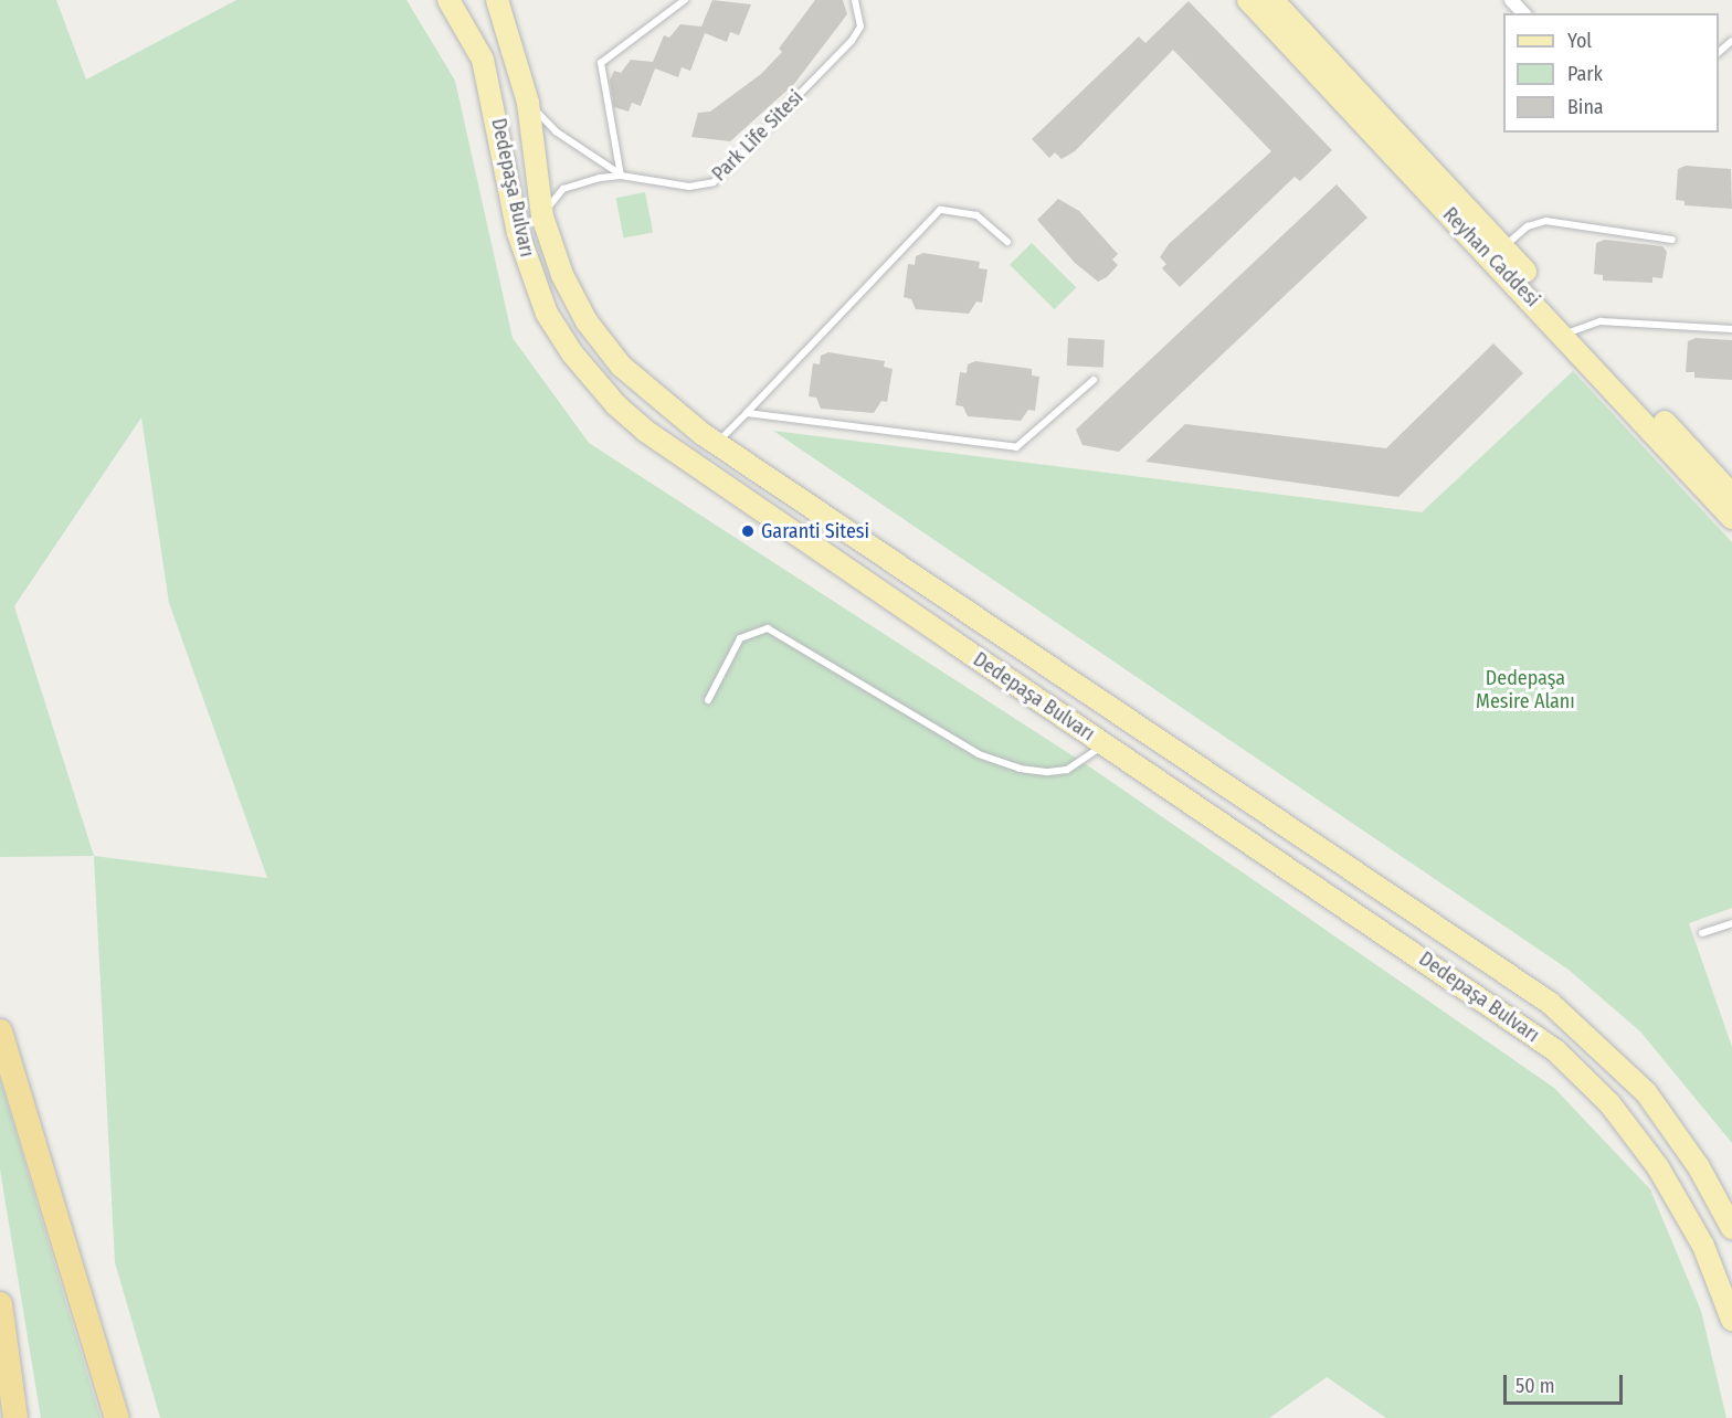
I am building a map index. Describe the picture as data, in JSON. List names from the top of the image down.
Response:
{
  "streets": {
    "main road": ["Dedepaşa Bulvarı", "Reyhan Caddesi"],
    "lane": ["Park Life Sitesi"]
  },
  "parks": ["Dedepaşa Mesire Alanı"],
  "places": ["Garanti Sitesi"],
  "legend": ["Yol", "Park", "Bina"],
  "scale_bar": "50 m"
}
